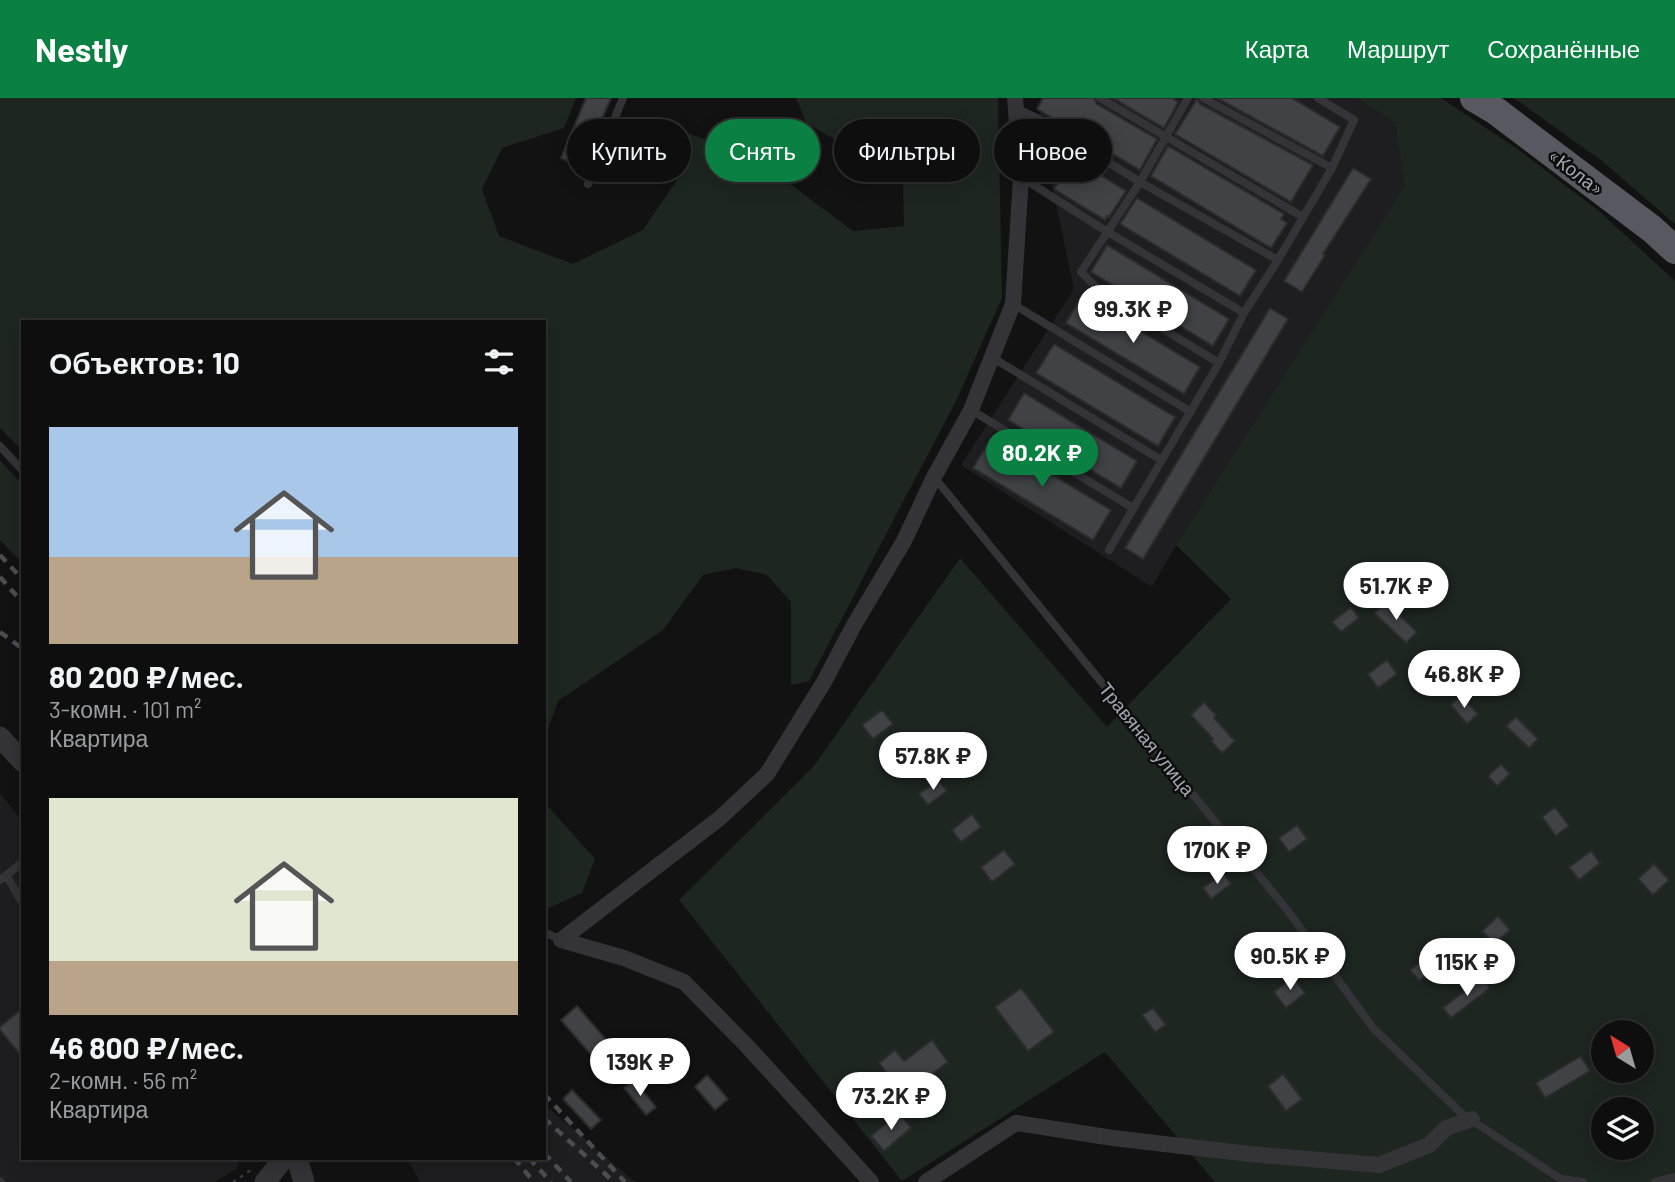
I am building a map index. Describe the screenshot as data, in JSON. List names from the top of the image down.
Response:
{
  "streets": {
    "highway": ["«Кола»"],
    "lane": ["Травяная улица"]
  },
  "north": "top left",
  "page": {
    "header": "Nestly",
    "nav": ["Карта", "Маршрут", "Сохранённые"],
    "chip": [
      "Купить",
      "Снять",
      "Фильтры",
      "Новое"
    ],
    "price": [
      "99.3K ₽",
      "80.2K ₽",
      "51.7K ₽",
      "46.8K ₽",
      "57.8K ₽",
      "170K ₽",
      "90.5K ₽",
      "115K ₽",
      "139K ₽",
      "73.2K ₽"
    ],
    "heading": "Объектов: 10",
    "list": [
      {
        "name": "80 200 ₽/мес.",
        "note": "3-комн. · 101 m² · Квартира"
      },
      {
        "name": "46 800 ₽/мес.",
        "note": "2-комн. · 56 m² · Квартира"
      }
    ]
  }
}
